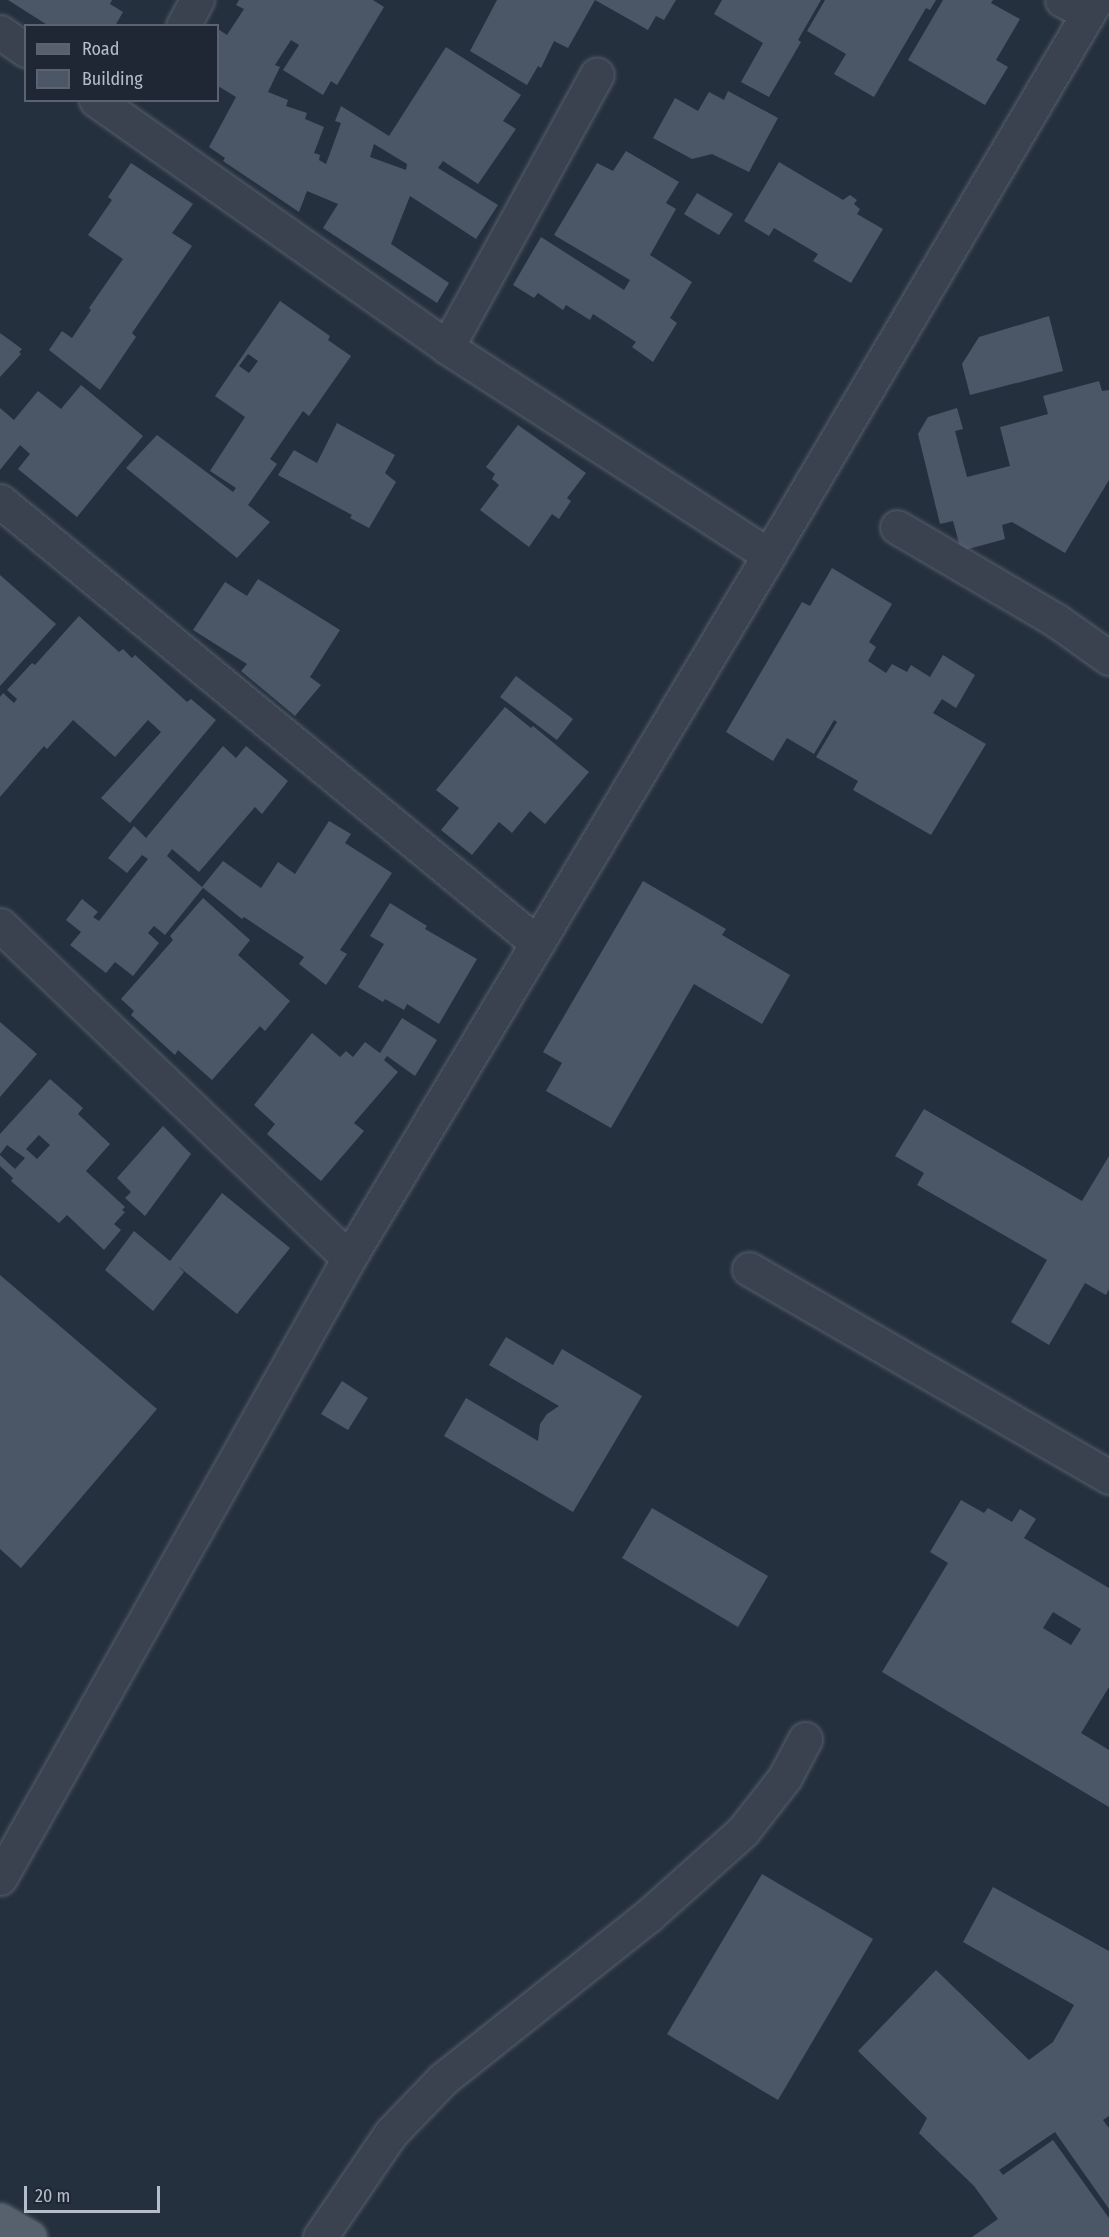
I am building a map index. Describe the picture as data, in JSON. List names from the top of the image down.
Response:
{
  "legend": ["Road", "Building"],
  "scale_bar": "20 m"
}
